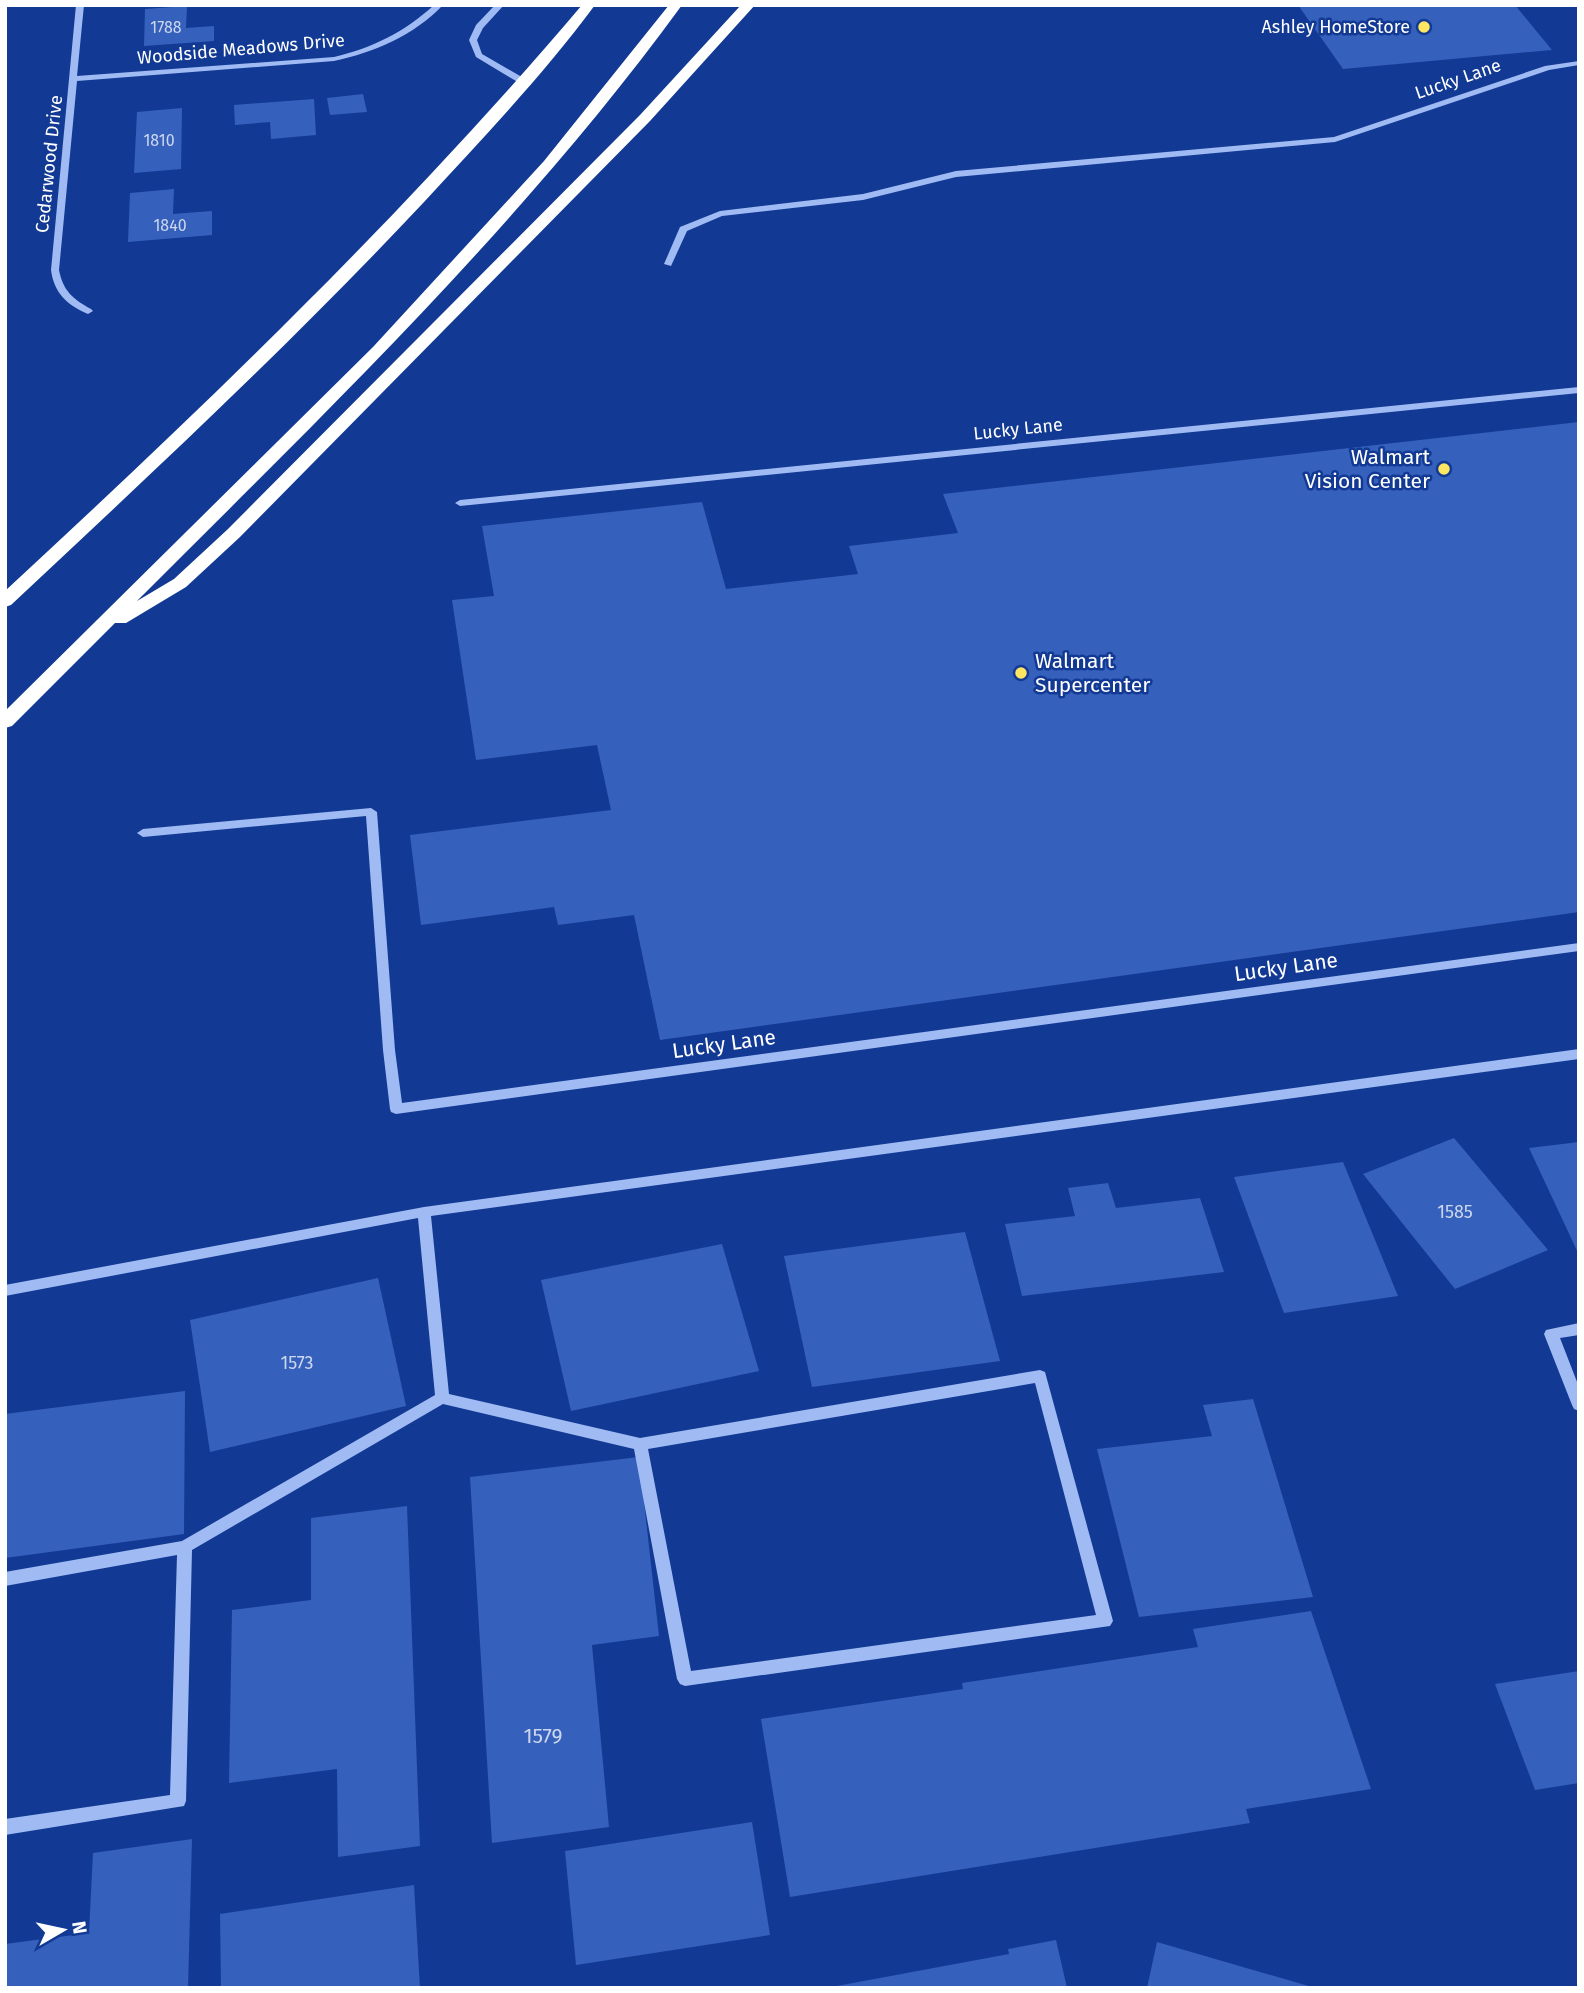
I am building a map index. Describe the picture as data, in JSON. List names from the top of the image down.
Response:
{
  "streets": {
    "street": ["Woodside Meadows Drive", "Lucky Lane", "Cedarwood Drive"]
  },
  "crossings": [
    ["Woodside Meadows Drive", "Cedarwood Drive"]
  ],
  "places": ["Ashley HomeStore", "Walmart Vision Center", "Walmart Supercenter"],
  "house_numbers": [
    "1788",
    "1810",
    "1840",
    "1585",
    "1573",
    "1579"
  ],
  "north": "right"
}
